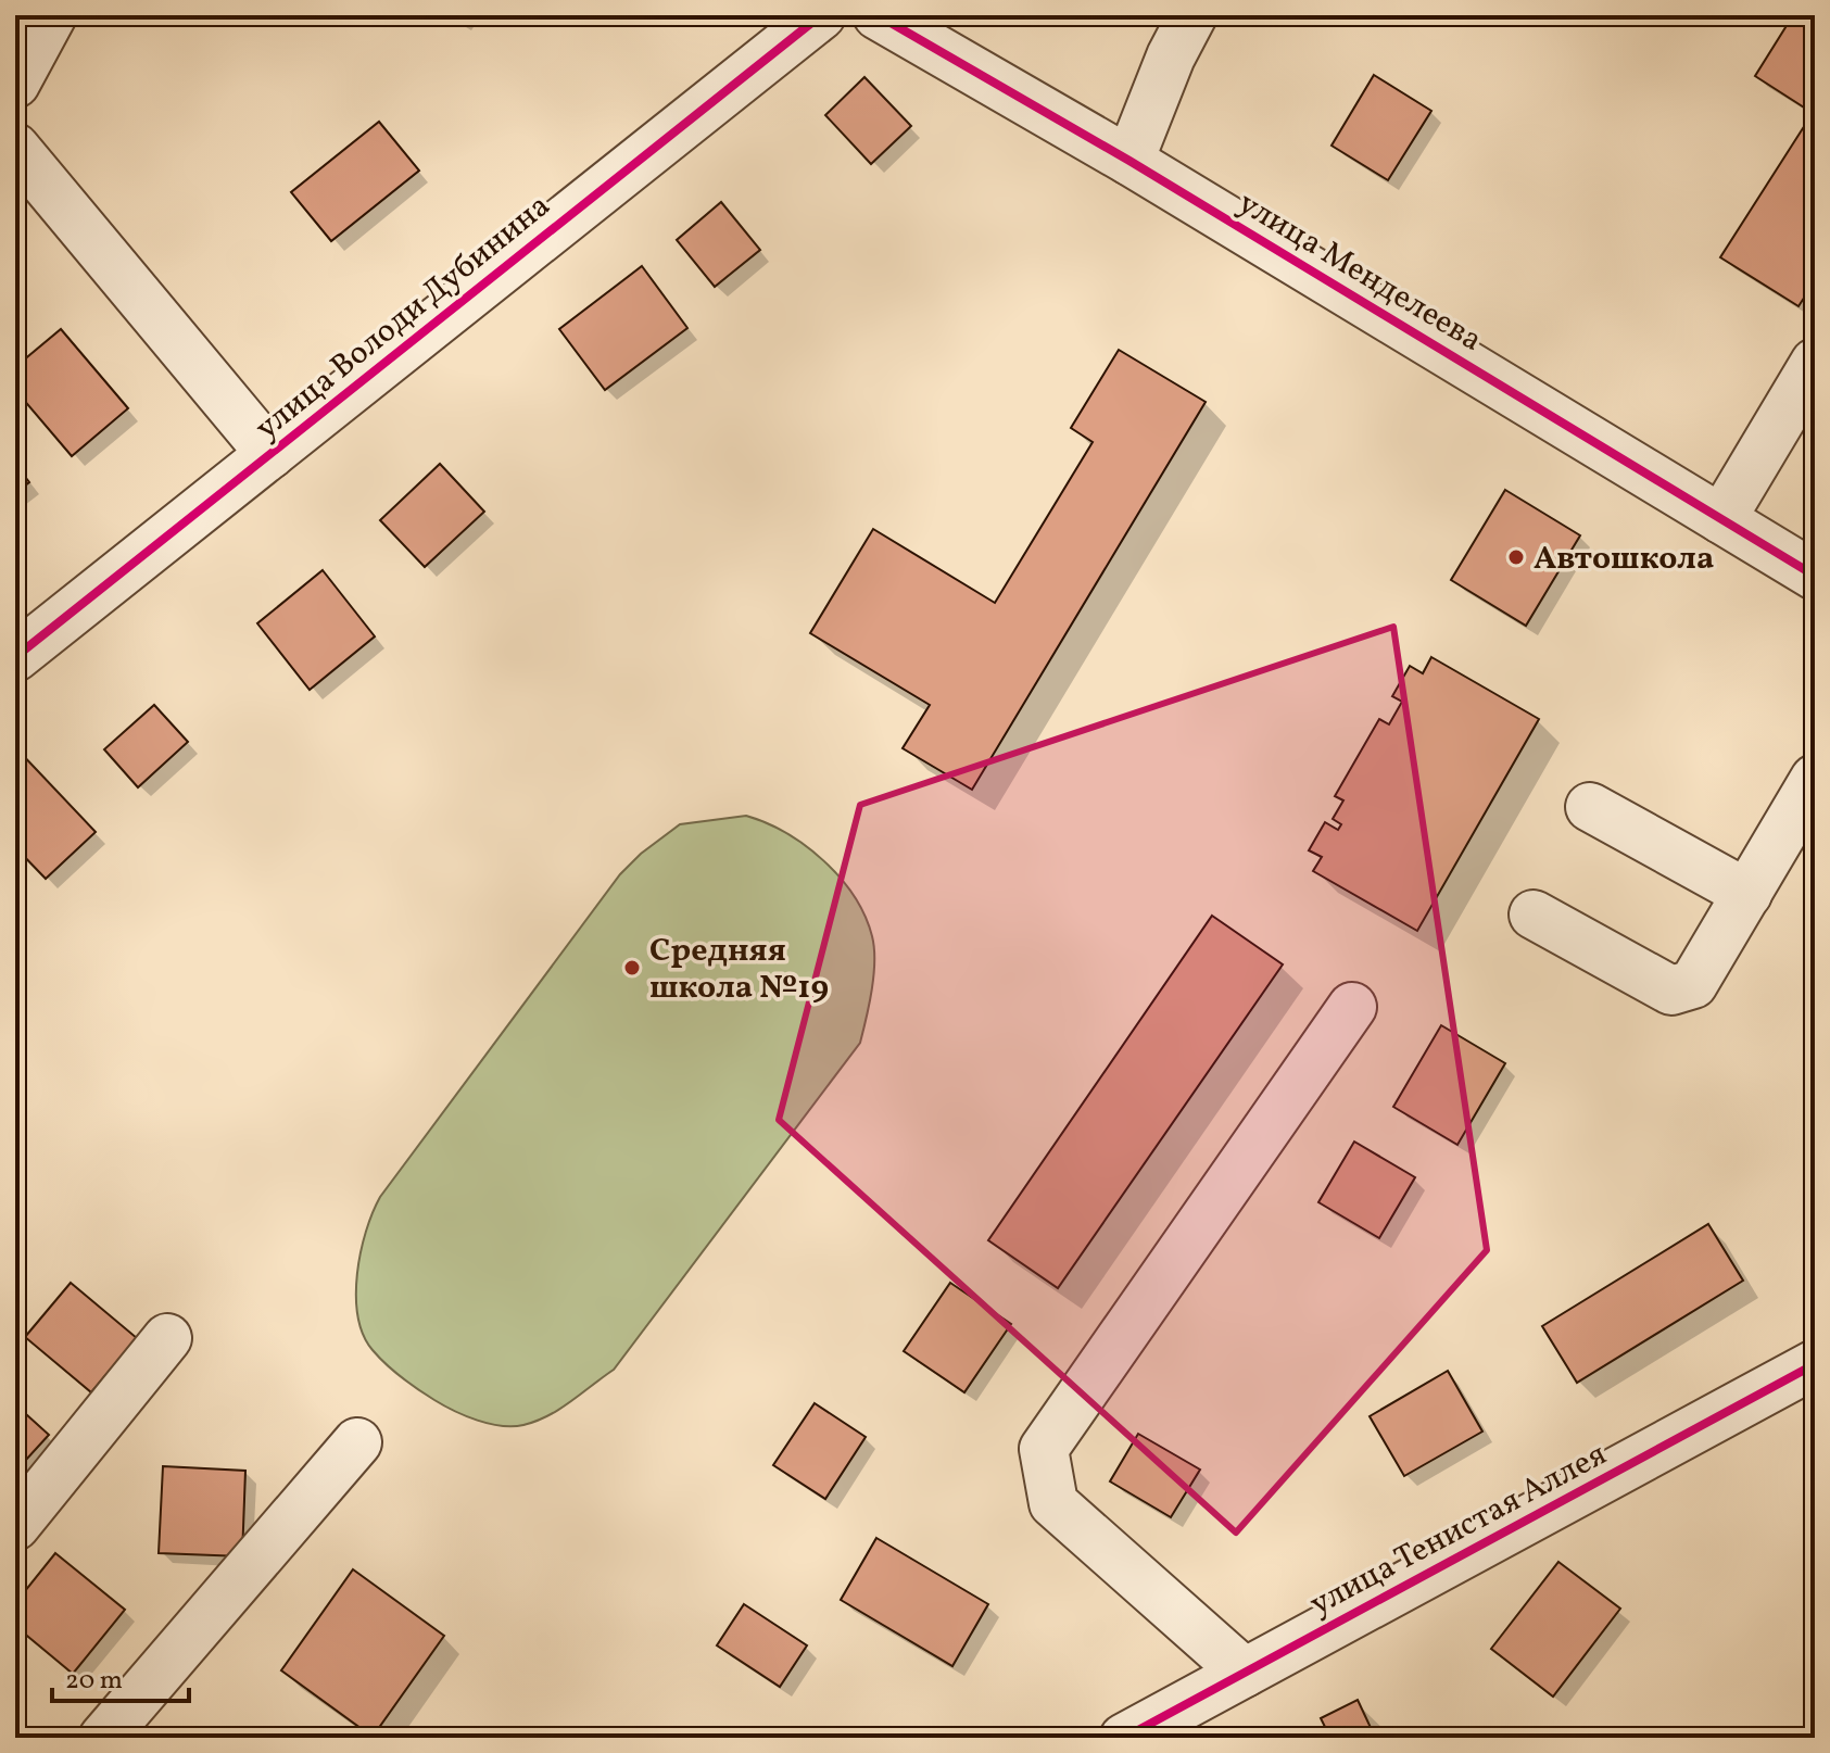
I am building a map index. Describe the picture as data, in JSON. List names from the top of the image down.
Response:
{
  "streets": {
    "street": ["улица Менделеева", "улица Володи Дубинина", "улица Тенистая Аллея"]
  },
  "places": ["Автошкола", "Средняя школа №19"],
  "scale_bar": "20 m"
}
